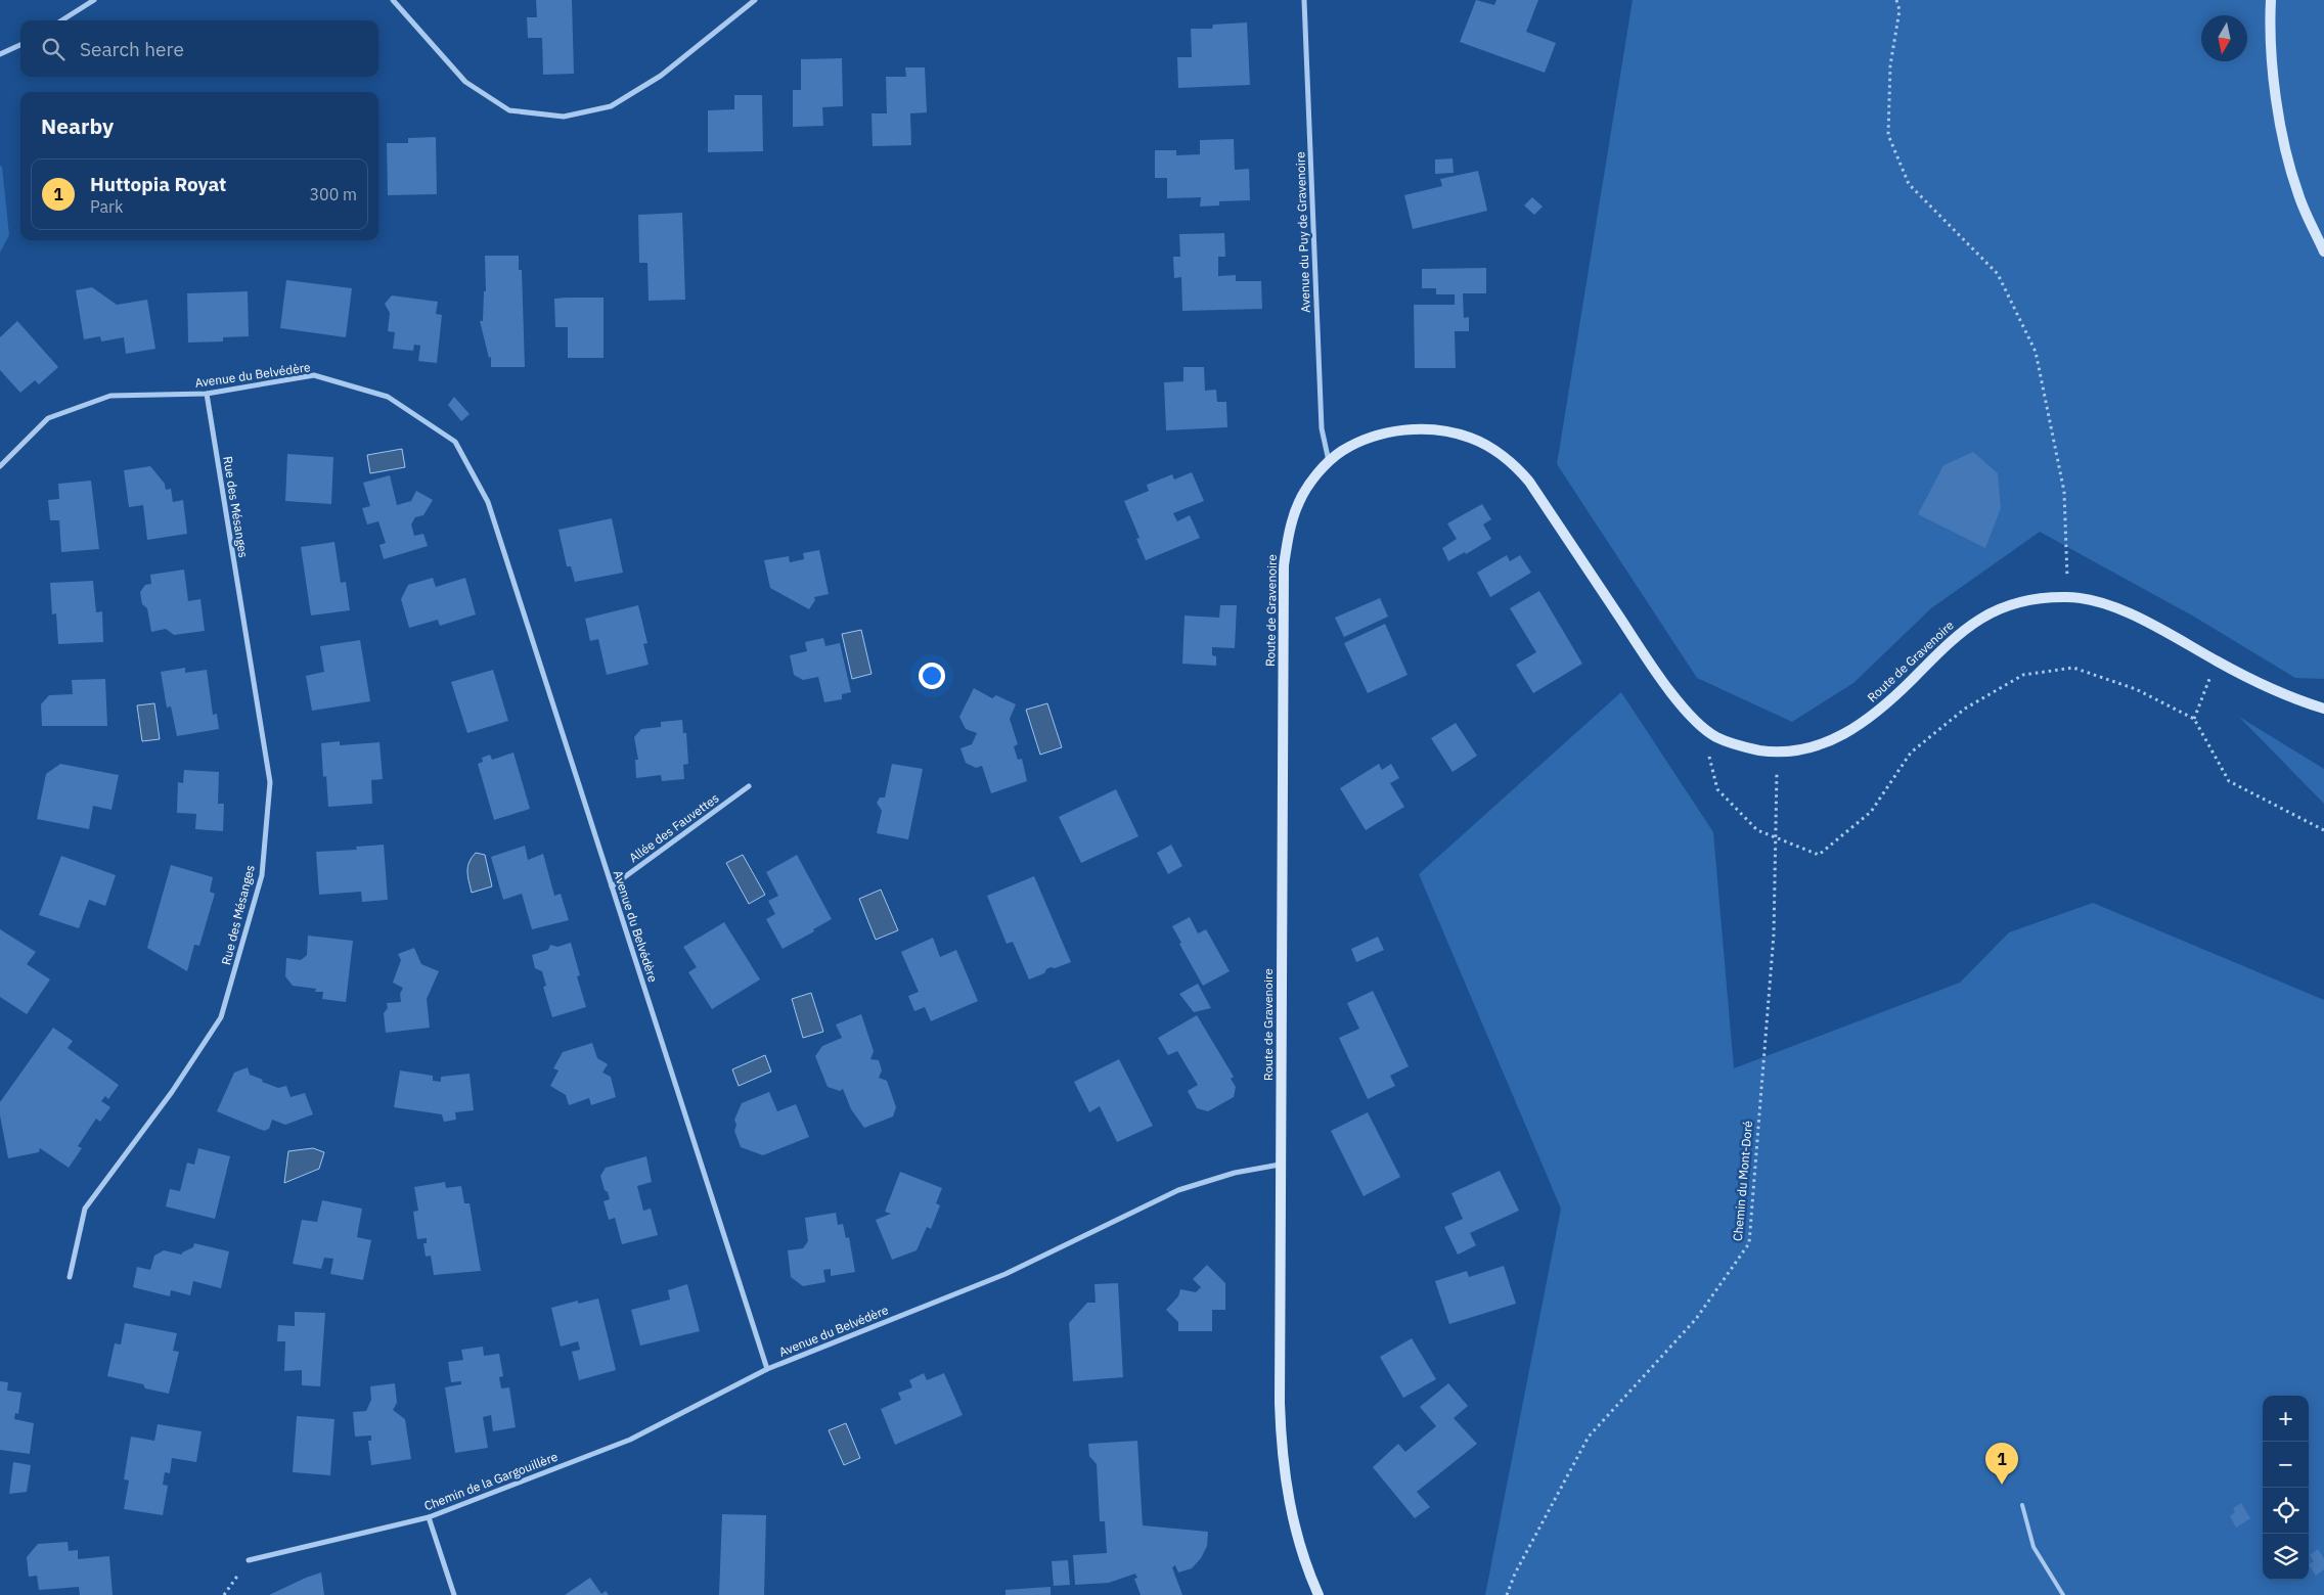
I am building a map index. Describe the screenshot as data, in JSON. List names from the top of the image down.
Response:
{
  "streets": {
    "street": [
      "Avenue du Puy de Gravenoire",
      "Avenue du Belvédère",
      "Rue des Mésanges",
      "Route de Gravenoire",
      "Allée des Fauvettes",
      "Chemin de la Gargouillère"
    ],
    "path": ["Chemin du Mont-Doré"]
  },
  "crossings": [
    ["Avenue du Puy de Gravenoire", "Route de Gravenoire"],
    ["Avenue du Belvédère", "Rue des Mésanges"],
    ["Avenue du Belvédère", "Route de Gravenoire"],
    ["Avenue du Belvédère", "Allée des Fauvettes"],
    ["Avenue du Belvédère", "Chemin de la Gargouillère"],
    ["Route de Gravenoire", "Chemin du Mont-Doré"]
  ],
  "north": "bottom",
  "page": {
    "search": "Search here",
    "heading": "Nearby",
    "list": [
      {
        "mark": "1",
        "name": "Huttopia Royat",
        "note": "Park",
        "value": "300 m"
      }
    ],
    "map_buttons": ["+", "−"],
    "pins": "1"
  }
}
